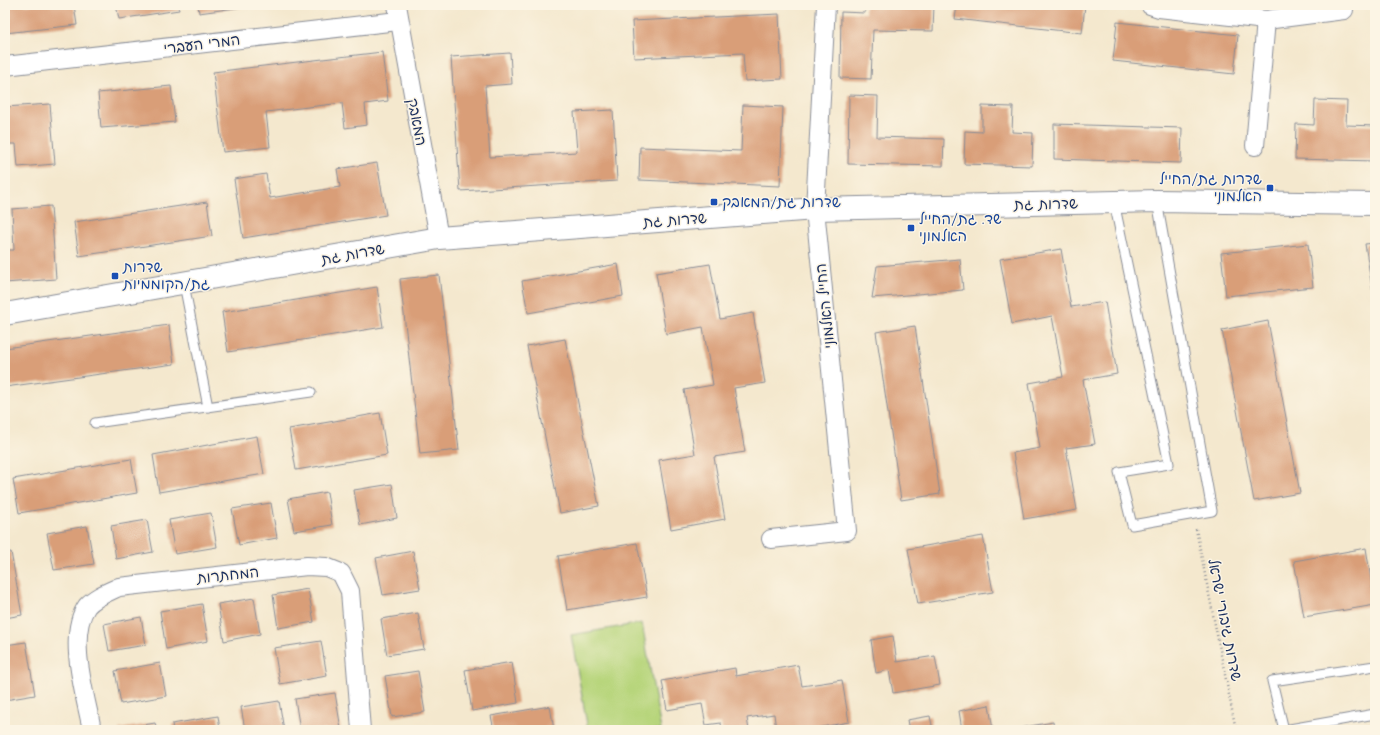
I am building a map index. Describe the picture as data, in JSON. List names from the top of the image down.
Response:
{
  "streets": {
    "street": [
      "המרי העברי",
      "המאבק",
      "שדרות גת",
      "החייל האלמוני",
      "המחתרות"
    ],
    "path": ["שדרות גיבורי ישראל"]
  },
  "crossings": [
    ["המרי העברי", "המאבק"],
    ["המאבק", "שדרות גת"],
    ["שדרות גת", "החייל האלמוני"]
  ],
  "places": {
    "transit": [
      "שדרות גת/החייל האלמוני",
      "שדרות גת/המאבק",
      "שד. גת/החייל האלמוני",
      "שדרות גת/הקוממיות"
    ]
  }
}
